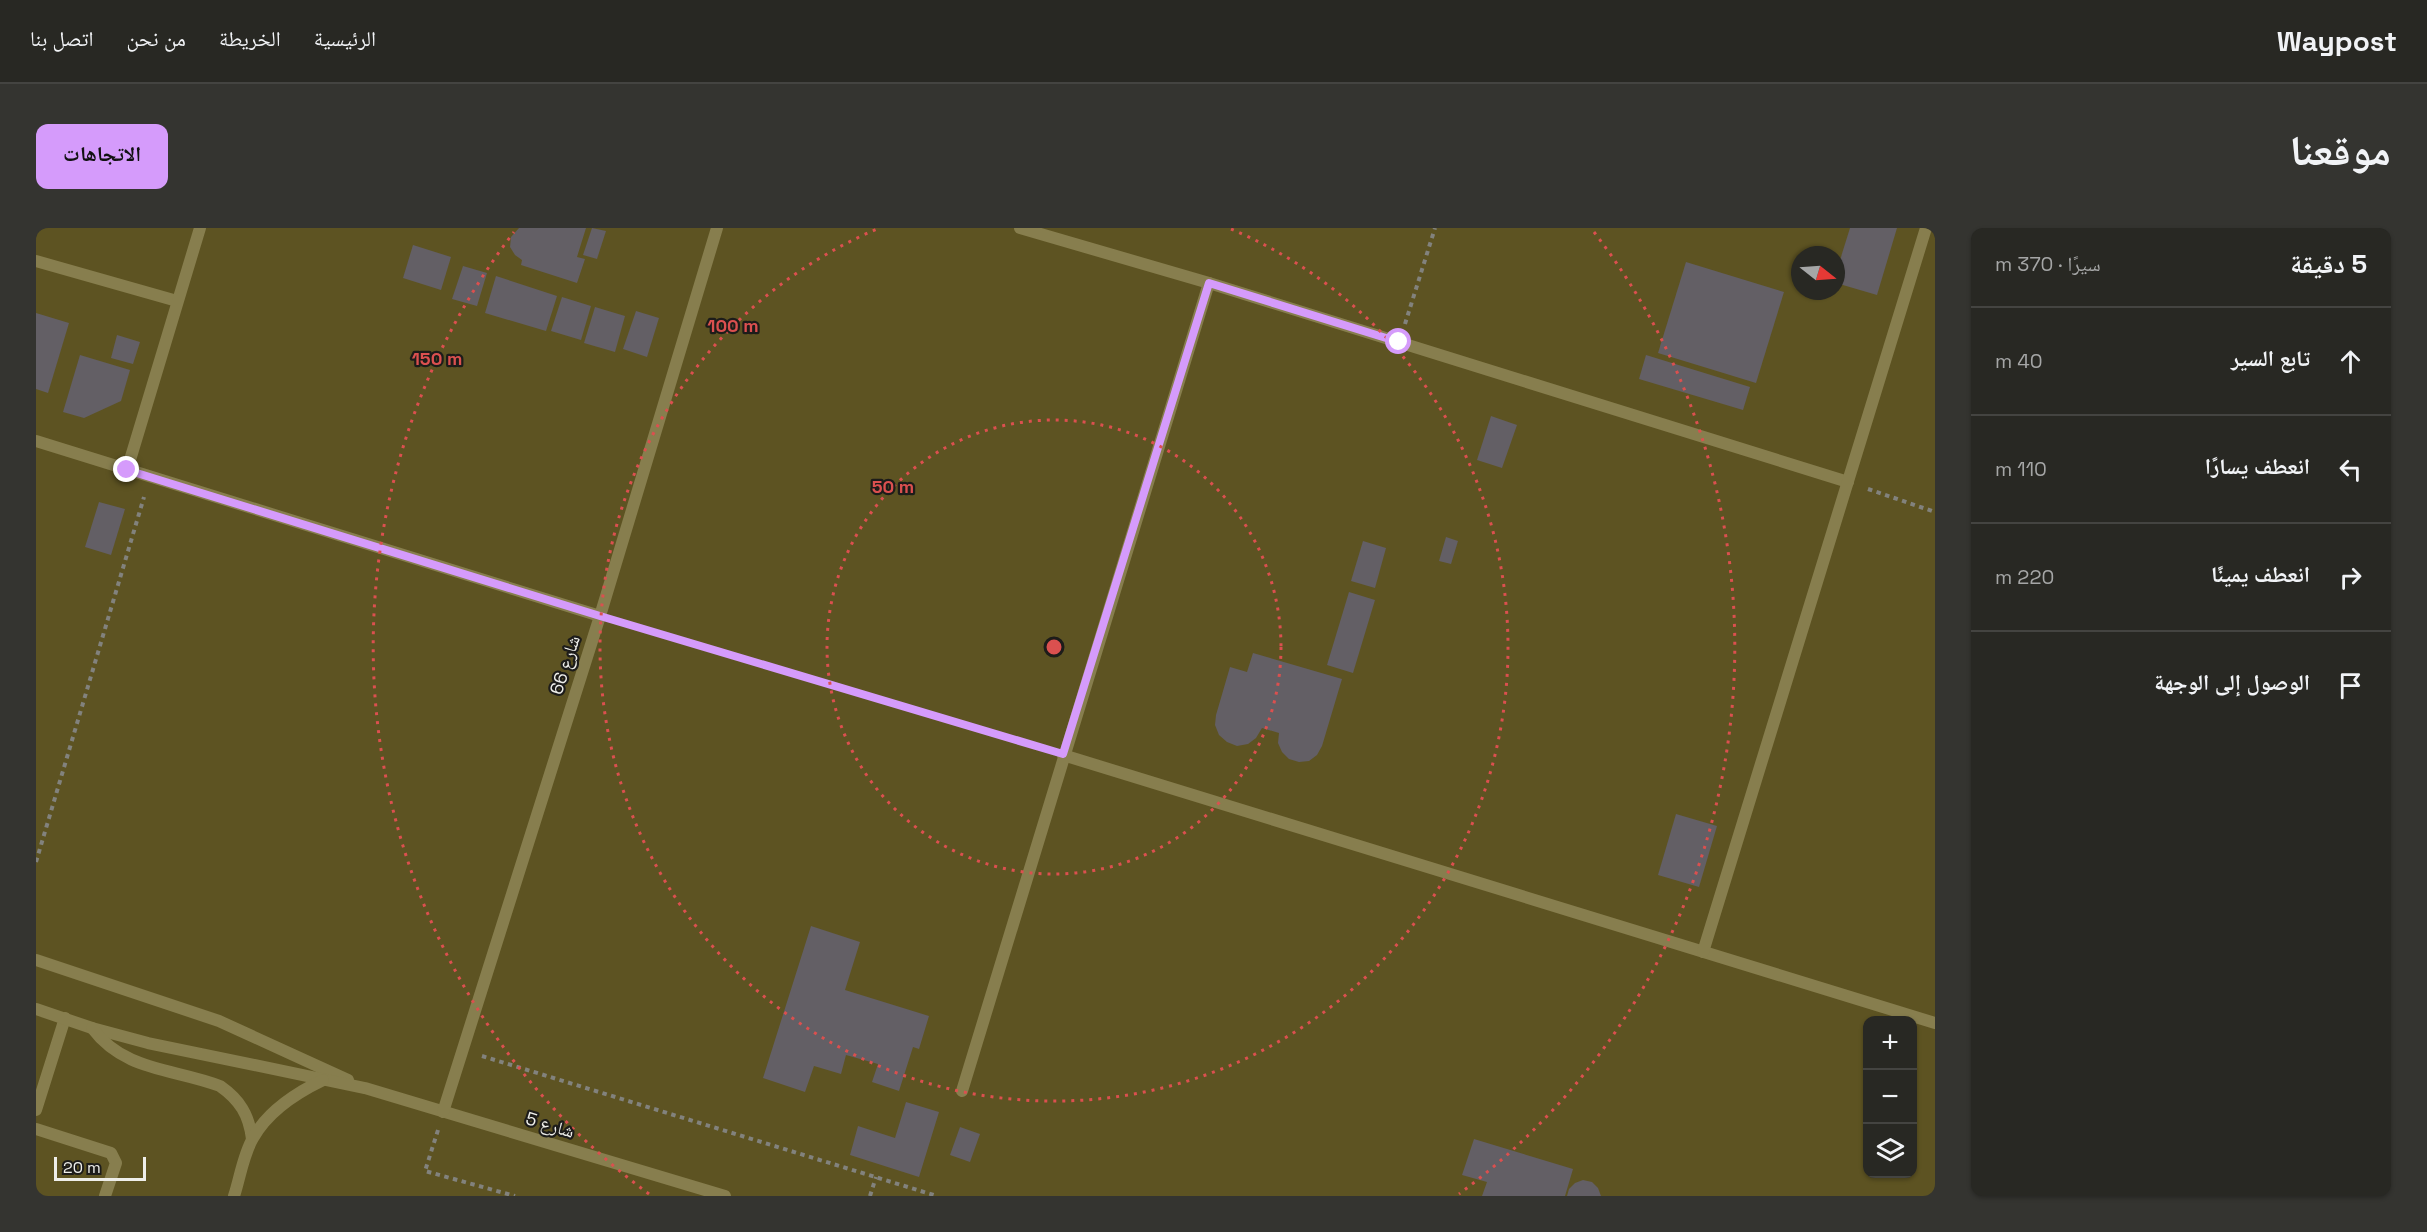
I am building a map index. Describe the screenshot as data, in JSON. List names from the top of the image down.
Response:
{
  "streets": {
    "street": ["شارع 66", "شارع 5"]
  },
  "crossings": [
    ["شارع 66", "شارع 5"]
  ],
  "scale_bar": "20 m",
  "north": "right",
  "page": {
    "header": "Waypost",
    "nav": [
      "الرئيسية",
      "الخريطة",
      "من نحن",
      "اتصل بنا"
    ],
    "title": "موقعنا",
    "buttons": "الاتجاهات",
    "heading": ["5 دقيقة", "سيرًا · 370 m"],
    "list": [
      ["تابع السير", "40 m"],
      ["انعطف يسارًا", "110 m"],
      ["انعطف يمينًا", "220 m"],
      "الوصول إلى الوجهة"
    ],
    "map_buttons": ["+", "−"],
    "scale": "20 m"
  },
  "rings": ["100 m", "150 m", "50 m"]
}
